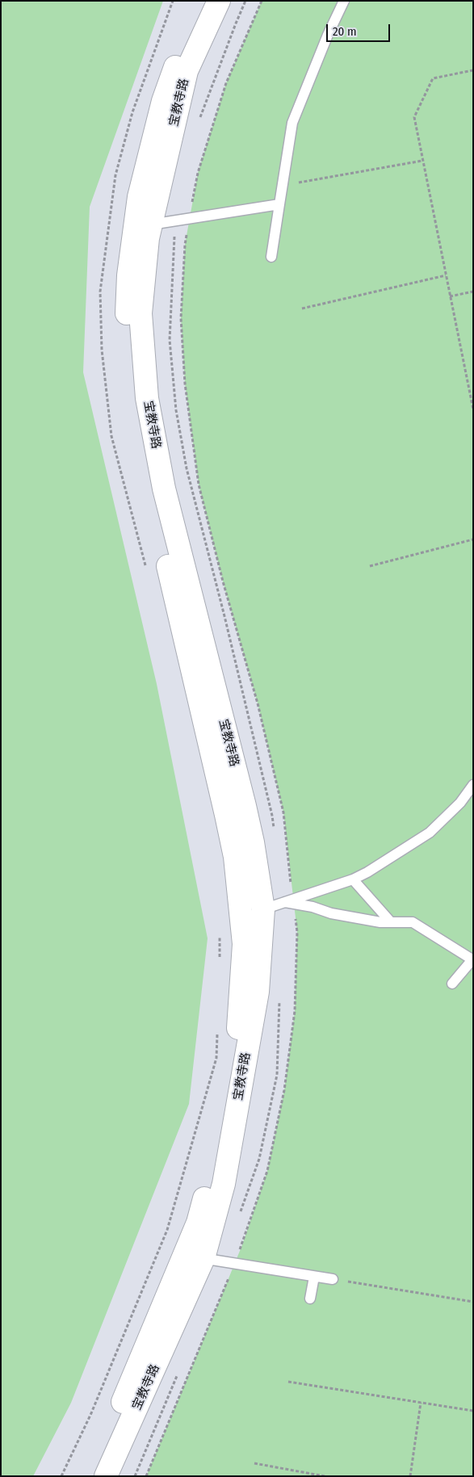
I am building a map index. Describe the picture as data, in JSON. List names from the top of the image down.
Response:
{
  "streets": {
    "street": ["宝教寺路"]
  },
  "scale_bar": "20 m"
}
